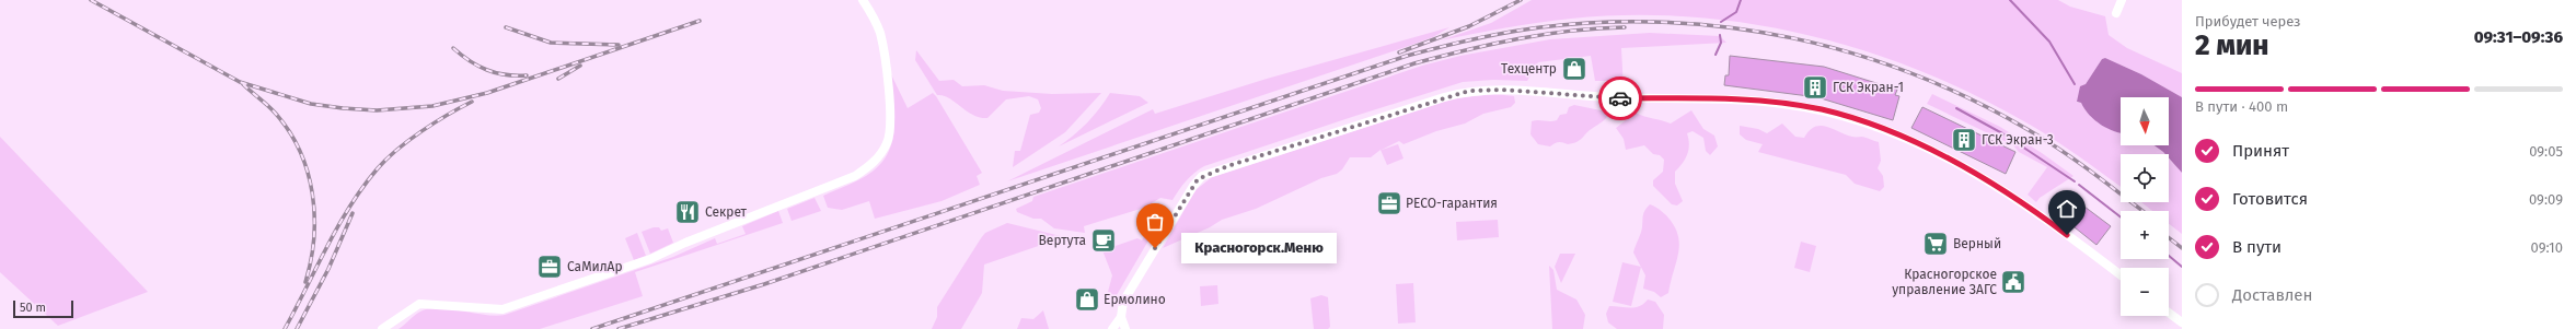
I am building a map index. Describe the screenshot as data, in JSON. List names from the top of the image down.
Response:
{
  "places": {
    "shop": ["Техцентр", "Ермолино"],
    "building": ["ГСК Экран-1", "ГСК Экран-3"],
    "office": ["РЕСО-гарантия", "СаМилАр"],
    "restaurant": ["Секрет"],
    "cafe": ["Вертута"],
    "supermarket": ["Верный"],
    "other": ["Красногорск.Меню"],
    "public building": ["Красногорское управление ЗАГС"]
  },
  "scale_bar": "50 m",
  "north": "bottom",
  "page": {
    "heading": ["2 мин", "Прибудет через", "09:31–09:36"],
    "bar": "В пути · 400 m",
    "map_buttons": ["+", "−"],
    "list": [
      ["Принят", "09:05"],
      ["Готовится", "09:09"],
      ["В пути", "09:10"],
      "Доставлен"
    ],
    "bubble": "Красногорск.Меню",
    "scale": "50 m"
  }
}
